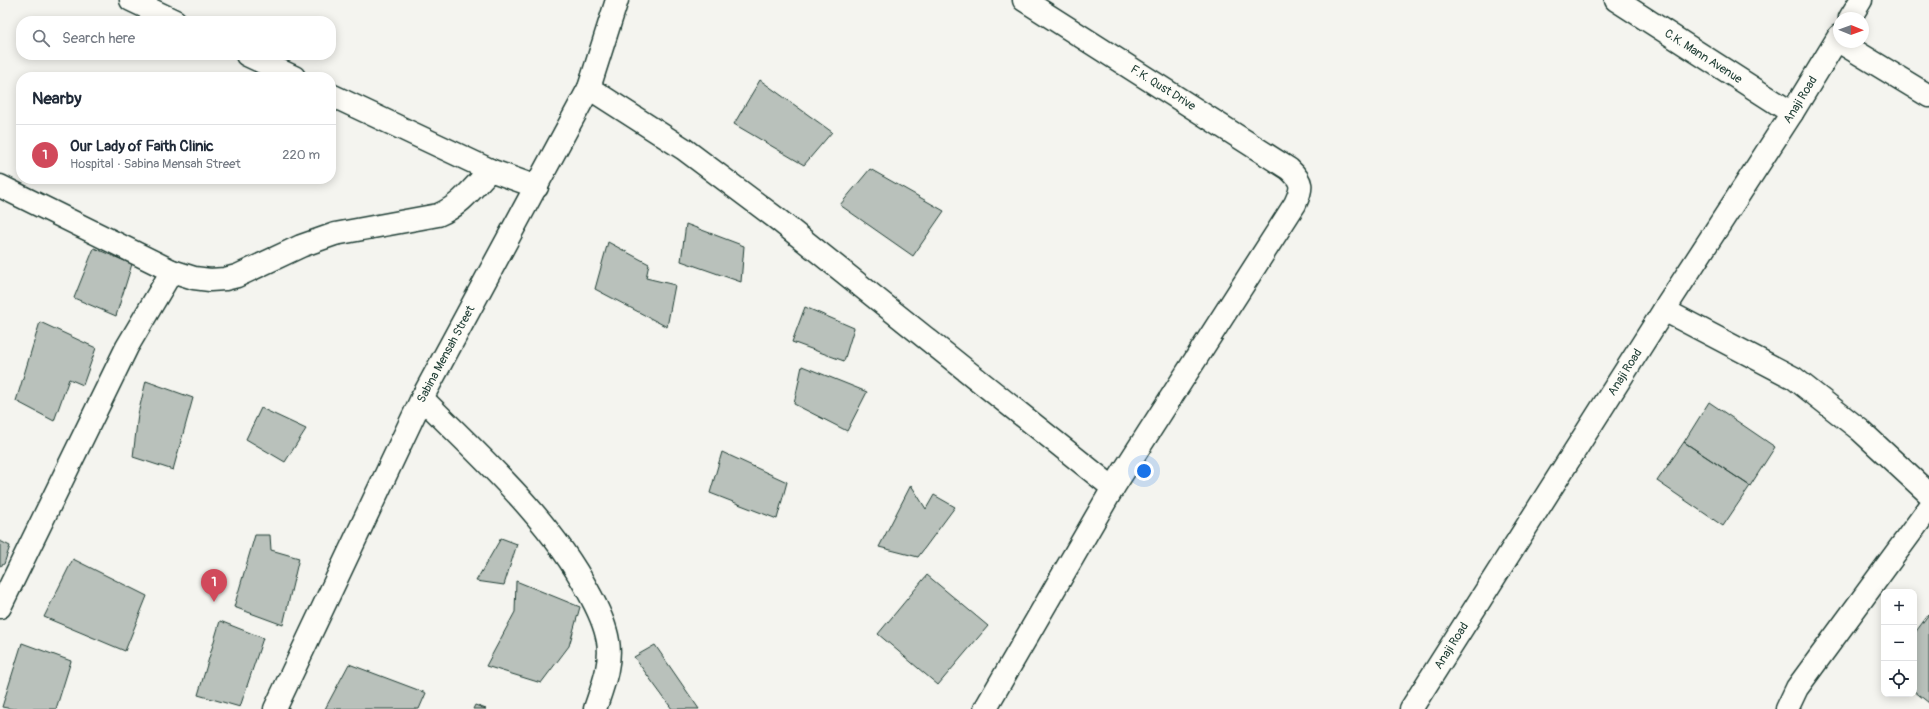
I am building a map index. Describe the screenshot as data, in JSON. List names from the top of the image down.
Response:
{
  "streets": {
    "street": [
      "C.K. Mann Avenue",
      "F.K. Qust Drive",
      "Anaji Road",
      "Sabina Mensah Street"
    ]
  },
  "crossings": [
    ["C.K. Mann Avenue", "Anaji Road"]
  ],
  "north": "right",
  "page": {
    "search": "Search here",
    "heading": "Nearby",
    "list": [
      {
        "mark": "1",
        "name": "Our Lady of Faith Clinic",
        "note": "Hospital · Sabina Mensah Street",
        "value": "220 m"
      }
    ],
    "pins": "1",
    "map_buttons": ["+", "−"]
  }
}
